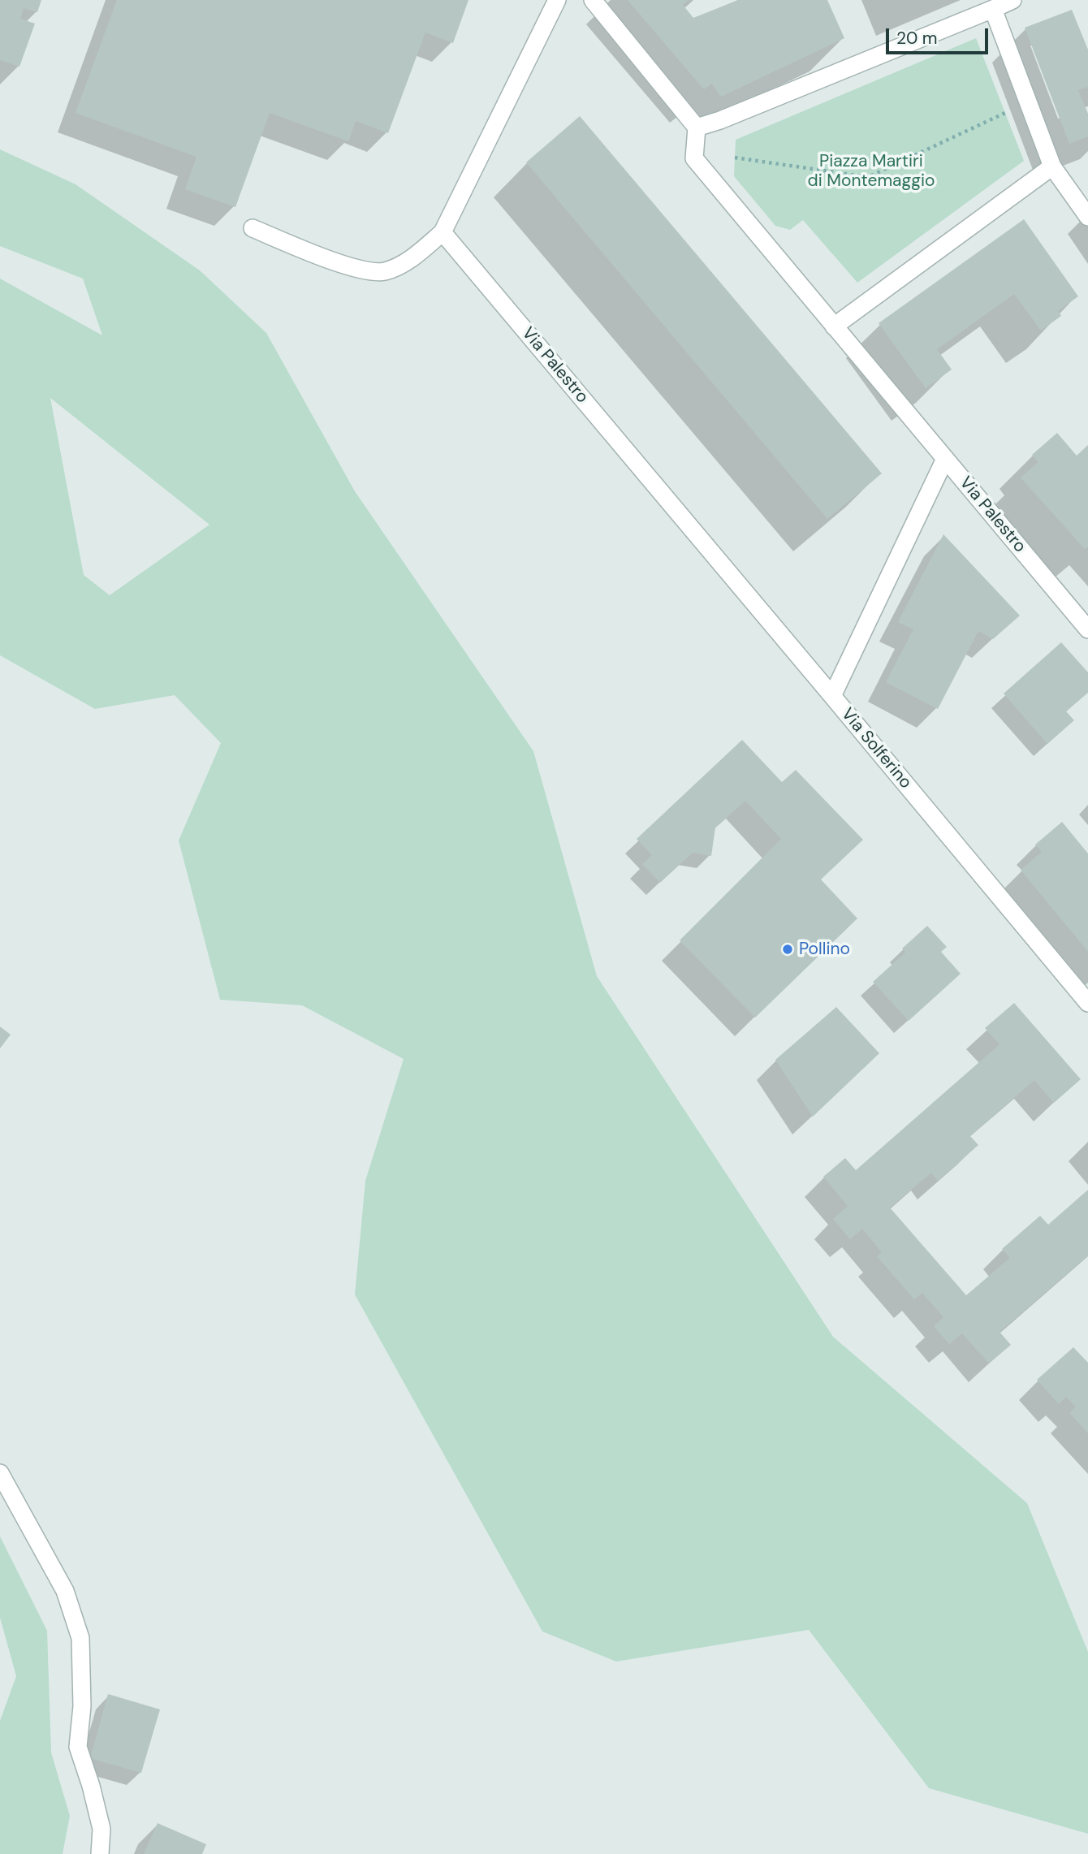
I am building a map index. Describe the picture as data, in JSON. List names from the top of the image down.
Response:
{
  "streets": {
    "street": ["Via Palestro", "Via Solferino"]
  },
  "crossings": [
    ["Via Palestro", "Via Solferino"]
  ],
  "parks": ["Piazza Martiri di Montemaggio"],
  "places": ["Pollino"],
  "scale_bar": "20 m"
}
